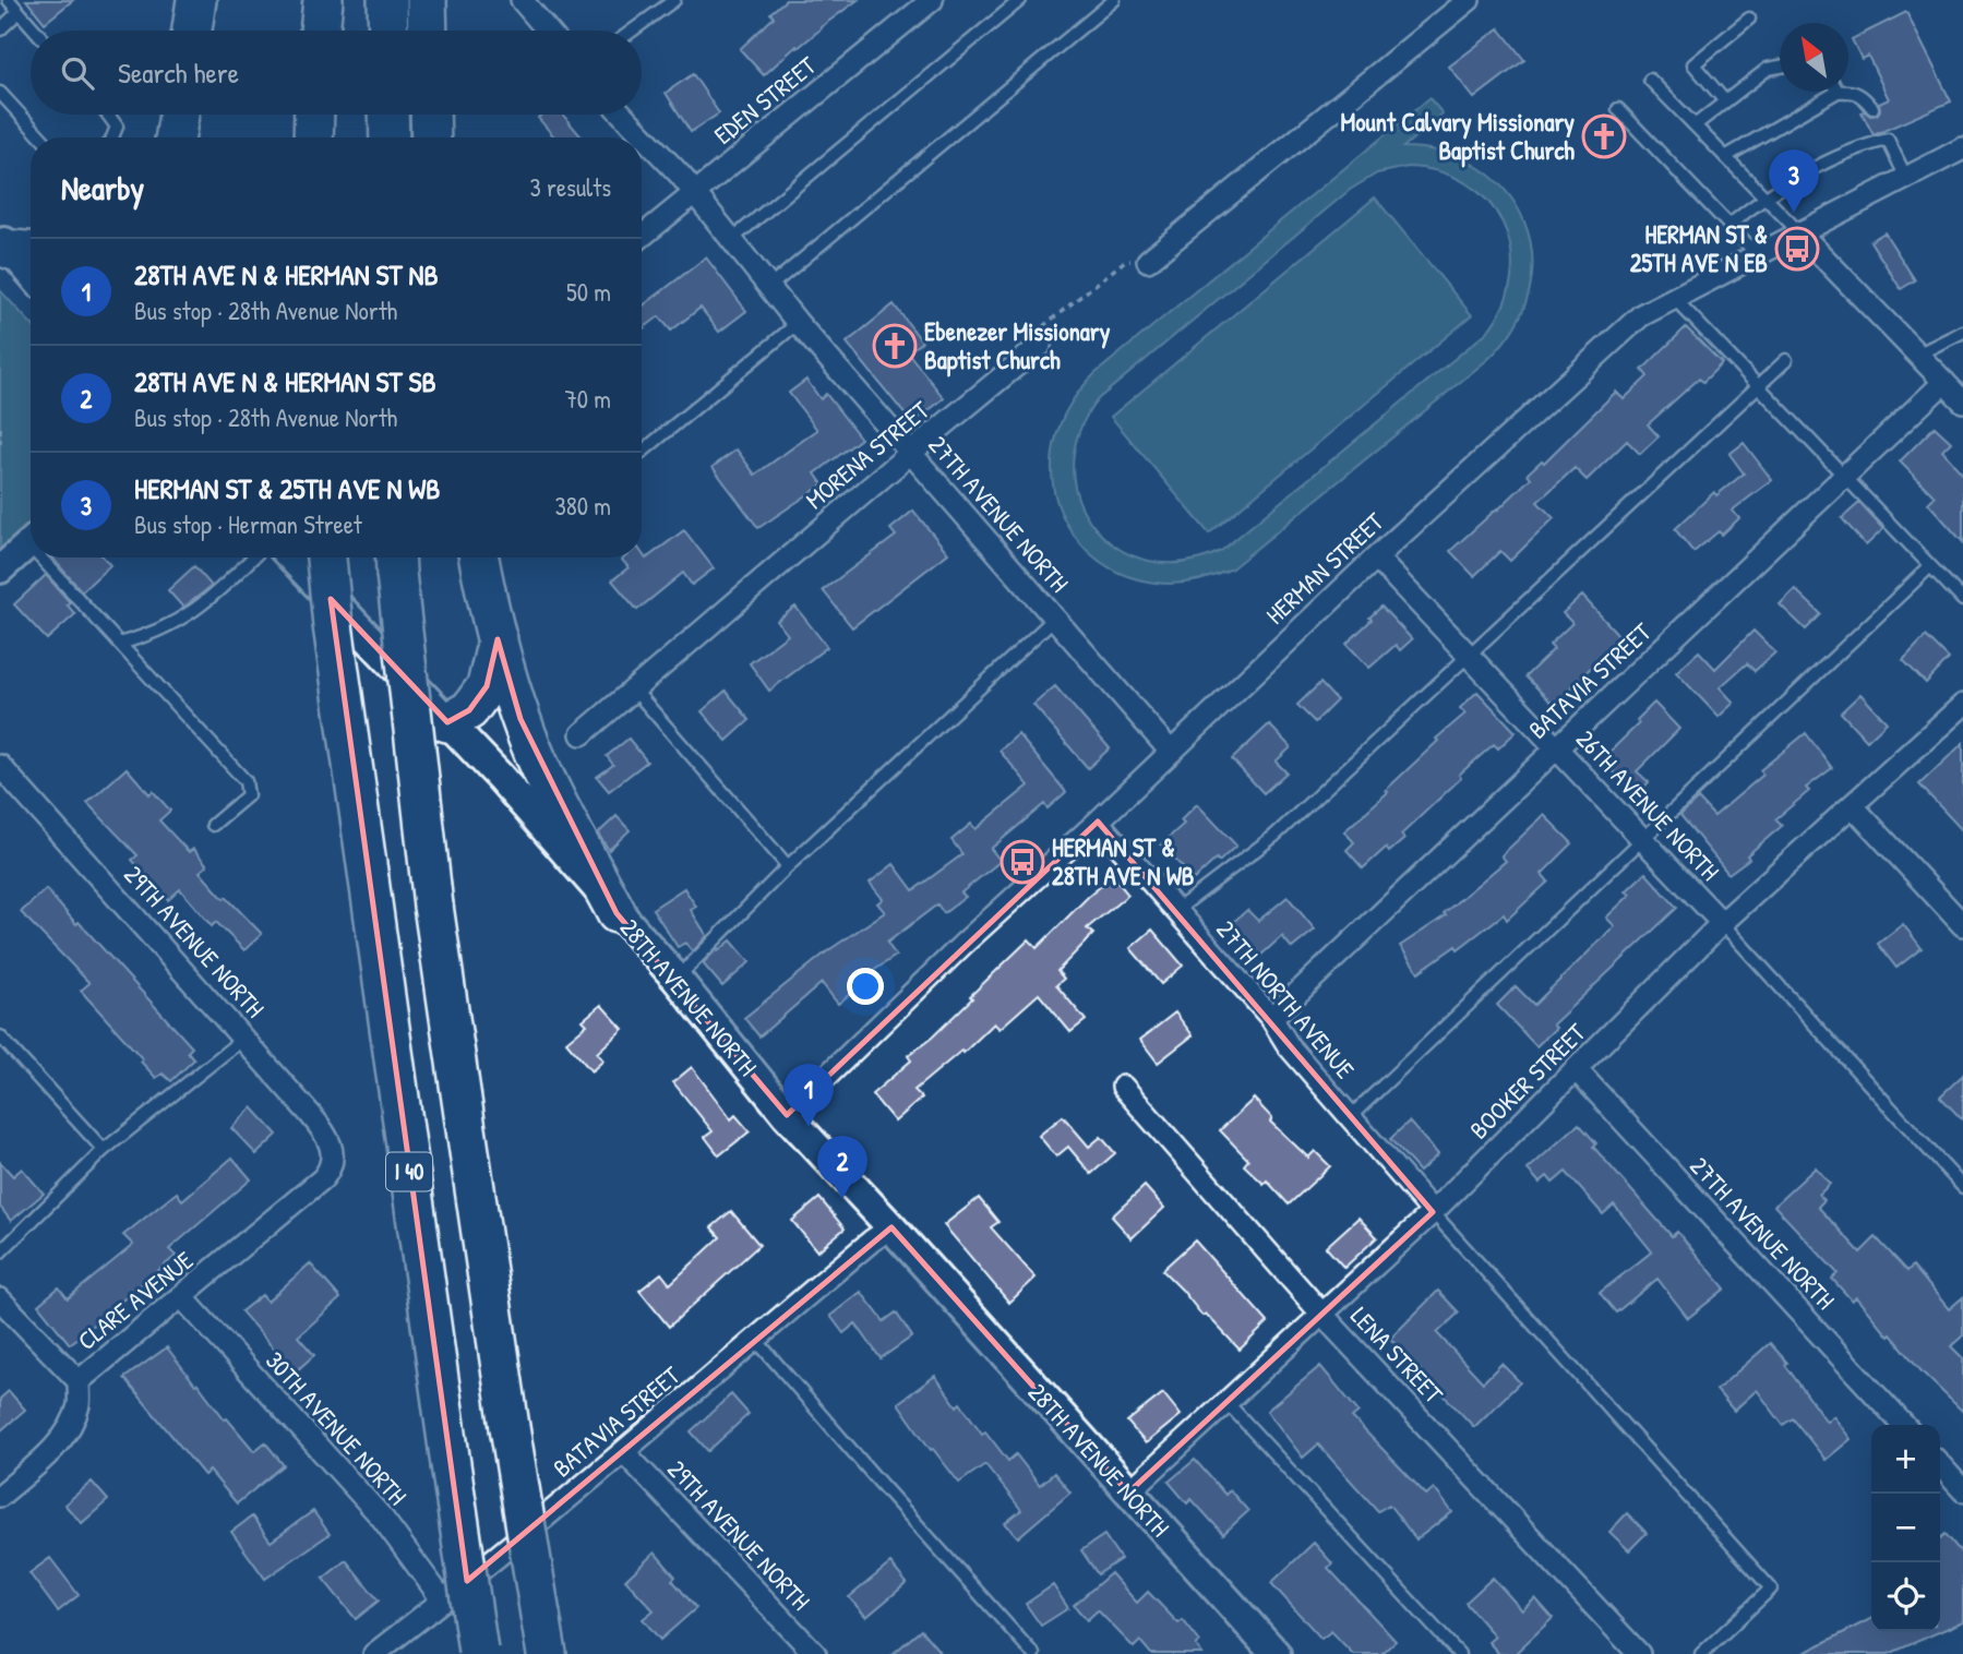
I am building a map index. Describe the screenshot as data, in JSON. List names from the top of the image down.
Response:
{
  "streets": {
    "highway": ["I 40"],
    "main road": ["28TH AVENUE NORTH"],
    "street": [
      "EDEN STREET",
      "MORENA STREET",
      "27TH AVENUE NORTH",
      "HERMAN STREET",
      "BATAVIA STREET",
      "26TH AVENUE NORTH",
      "29TH AVENUE NORTH",
      "27TH NORTH AVENUE",
      "BOOKER STREET",
      "CLARE AVENUE",
      "LENA STREET",
      "30TH AVENUE NORTH"
    ]
  },
  "crossings": [
    ["EDEN STREET", "27TH AVENUE NORTH"],
    ["MORENA STREET", "27TH AVENUE NORTH"],
    ["27TH AVENUE NORTH", "HERMAN STREET"],
    ["27TH AVENUE NORTH", "BOOKER STREET"],
    ["HERMAN STREET", "26TH AVENUE NORTH"],
    ["HERMAN STREET", "28TH AVENUE NORTH"],
    ["HERMAN STREET", "27TH NORTH AVENUE"],
    ["BATAVIA STREET", "26TH AVENUE NORTH"],
    ["BATAVIA STREET", "29TH AVENUE NORTH"],
    ["BATAVIA STREET", "28TH AVENUE NORTH"],
    ["BATAVIA STREET", "27TH NORTH AVENUE"],
    ["BATAVIA STREET", "30TH AVENUE NORTH"],
    ["26TH AVENUE NORTH", "BOOKER STREET"],
    ["29TH AVENUE NORTH", "CLARE AVENUE"],
    ["28TH AVENUE NORTH", "BOOKER STREET"],
    ["27TH NORTH AVENUE", "BOOKER STREET"],
    ["BOOKER STREET", "LENA STREET"],
    ["CLARE AVENUE", "30TH AVENUE NORTH"]
  ],
  "places": {
    "church": ["Mount Calvary Missionary Baptist Church", "Ebenezer Missionary Baptist Church"],
    "bus stop": ["HERMAN ST & 25TH AVE N EB", "HERMAN ST & 28TH AVE N WB"]
  },
  "north": "top left",
  "page": {
    "search": "Search here",
    "heading": ["Nearby", "3 results"],
    "pins": ["3", "1", "2"],
    "list": [
      {
        "mark": "1",
        "name": "28TH AVE N & HERMAN ST NB",
        "note": "Bus stop · 28th Avenue North",
        "value": "50 m"
      },
      {
        "mark": "2",
        "name": "28TH AVE N & HERMAN ST SB",
        "note": "Bus stop · 28th Avenue North",
        "value": "70 m"
      },
      {
        "mark": "3",
        "name": "HERMAN ST & 25TH AVE N WB",
        "note": "Bus stop · Herman Street",
        "value": "380 m"
      }
    ],
    "map_buttons": ["+", "−"]
  }
}
